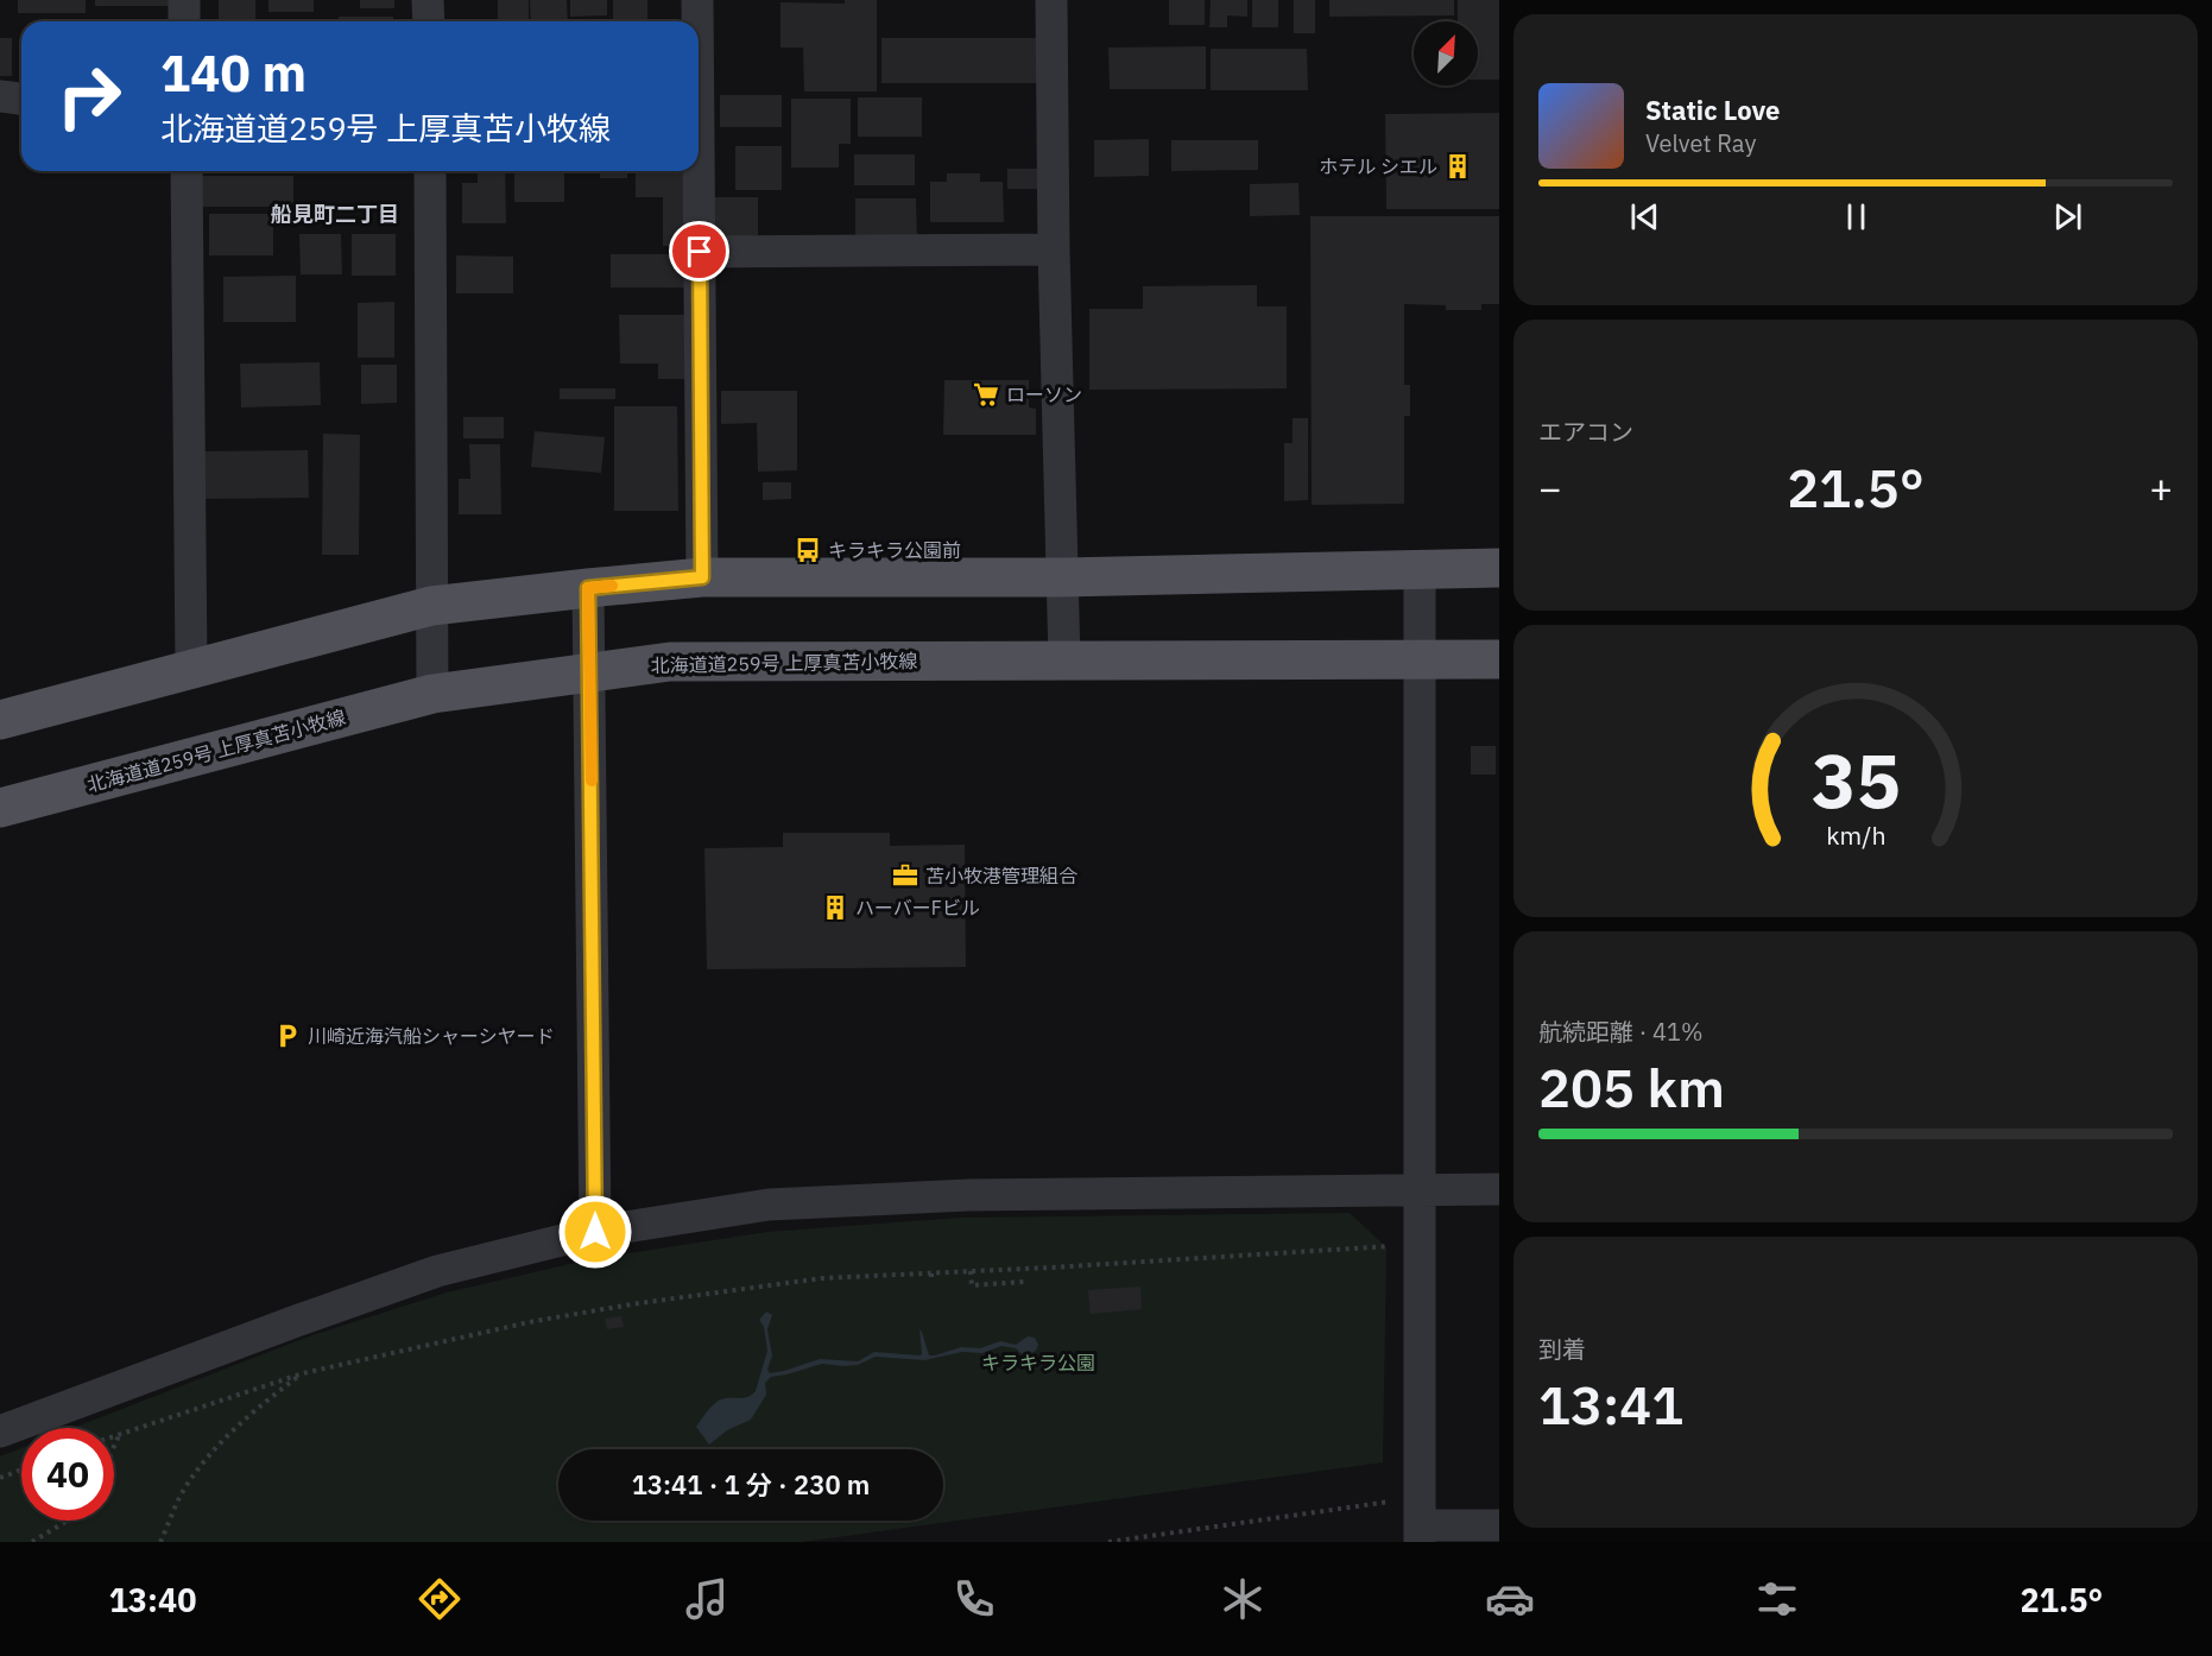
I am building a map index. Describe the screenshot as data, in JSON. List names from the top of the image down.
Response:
{
  "streets": {
    "main road": ["北海道道259号 上厚真苫小牧線"]
  },
  "districts": ["船見町二丁目"],
  "parks": ["キラキラ公園"],
  "places": {
    "building": ["ホテル シエル", "ハーバーFビル"],
    "supermarket": ["ローソン"],
    "bus stop": ["キラキラ公園前"],
    "office": ["苫小牧港管理組合"],
    "parking": ["川崎近海汽船シャーシヤード"]
  },
  "north": "top right",
  "page": {
    "turn": ["140 m", "北海道道259号 上厚真苫小牧線"],
    "song": ["Static Love", "Velvet Ray"],
    "tile": [
      "エアコン",
      ["航続距離 · 41%", "205 km"],
      ["到着", "13:41"]
    ],
    "heat": ["−", "21.5°", "+"],
    "limit": "40",
    "trip": "13:41 · 1 分 · 230 m",
    "tabs": ["13:40", "21.5°"],
    "gauge": ["35", "km/h"]
  }
}
